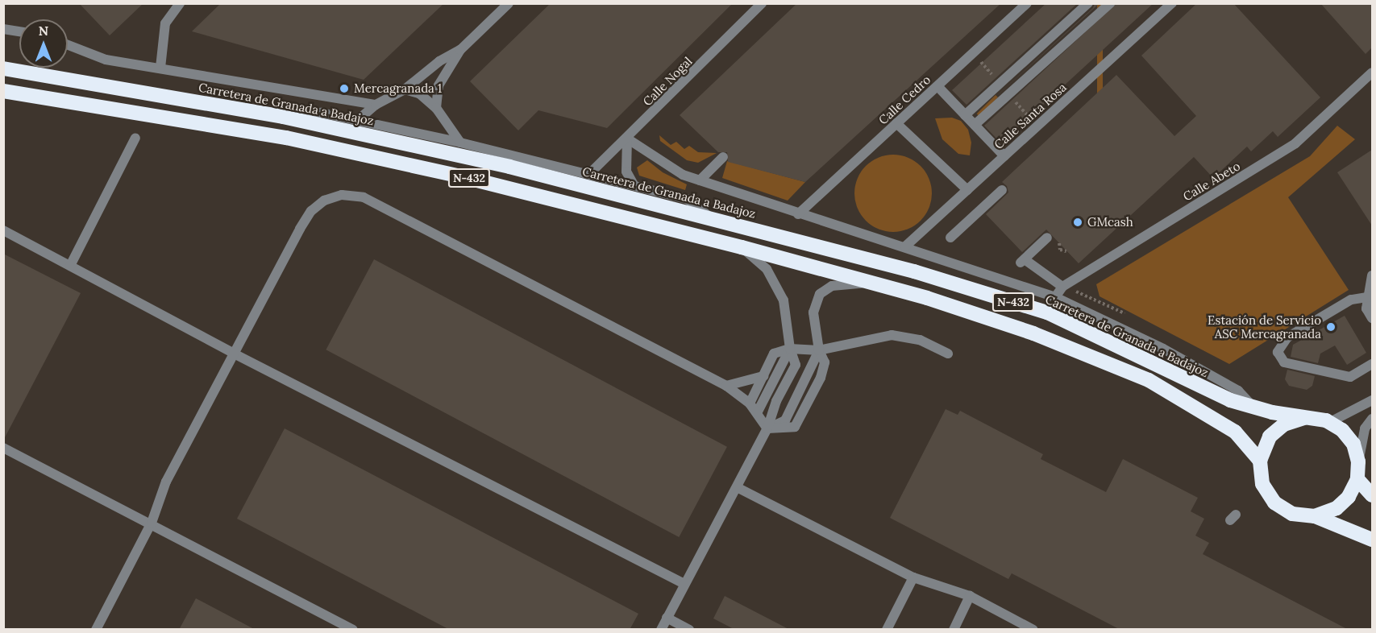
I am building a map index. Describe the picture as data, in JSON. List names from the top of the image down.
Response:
{
  "streets": {
    "highway": ["Carretera de Granada a Badajoz", "N-432"],
    "street": [
      "Calle Nogal",
      "Calle Cedro",
      "Calle Santa Rosa",
      "Calle Abeto"
    ]
  },
  "crossings": [
    ["Carretera de Granada a Badajoz", "N-432"]
  ],
  "places": ["Mercagranada 1", "GMcash", "Estación de Servicio ASC Mercagranada"],
  "north": "top"
}
